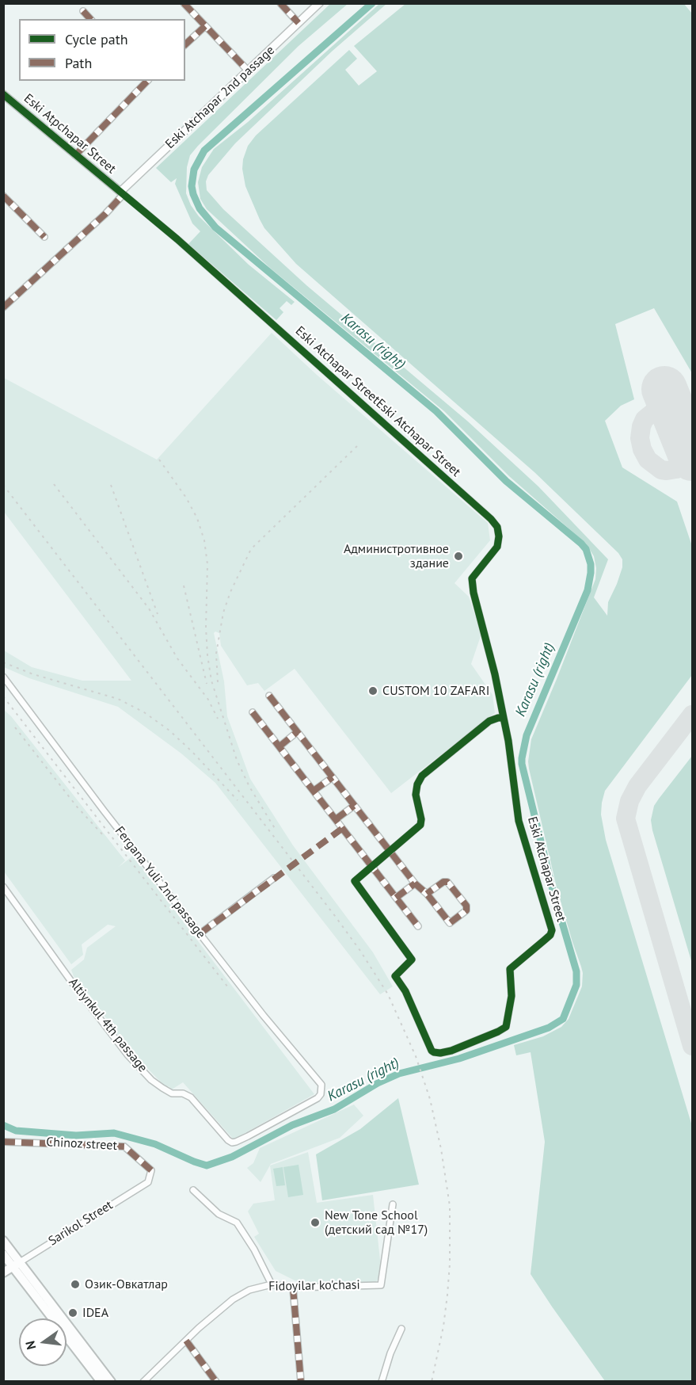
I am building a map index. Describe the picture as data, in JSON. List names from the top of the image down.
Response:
{
  "streets": {
    "main road": ["Sarikol Street"],
    "street": [
      "Eski Atchapar 2nd passage",
      "Eski Atpchapar Street",
      "Eski Atchapar Street",
      "Fergana Yuli 2nd passage",
      "Altiynkul 4th passage",
      "Chinoz street",
      "Fidoyilar ko'chasi"
    ],
    "cycle path": ["Eski Atchapar StreetEski Atchapar Street"]
  },
  "crossings": [
    ["Eski Atchapar 2nd passage", "Eski Atpchapar Street"],
    ["Eski Atchapar 2nd passage", "Eski Atchapar Street"],
    ["Eski Atpchapar Street", "Eski Atchapar Street"],
    ["Fergana Yuli 2nd passage", "Altiynkul 4th passage"],
    ["Chinoz street", "Sarikol Street"]
  ],
  "water": ["Karasu (right)"],
  "places": [
    "Администротивное здание",
    "CUSTOM 10 ZAFARI",
    "New Tone School (детский сад №17)",
    "Озик-Овкатлар",
    "IDEA"
  ],
  "legend": ["Cycle path", "Path"],
  "north": "left"
}
